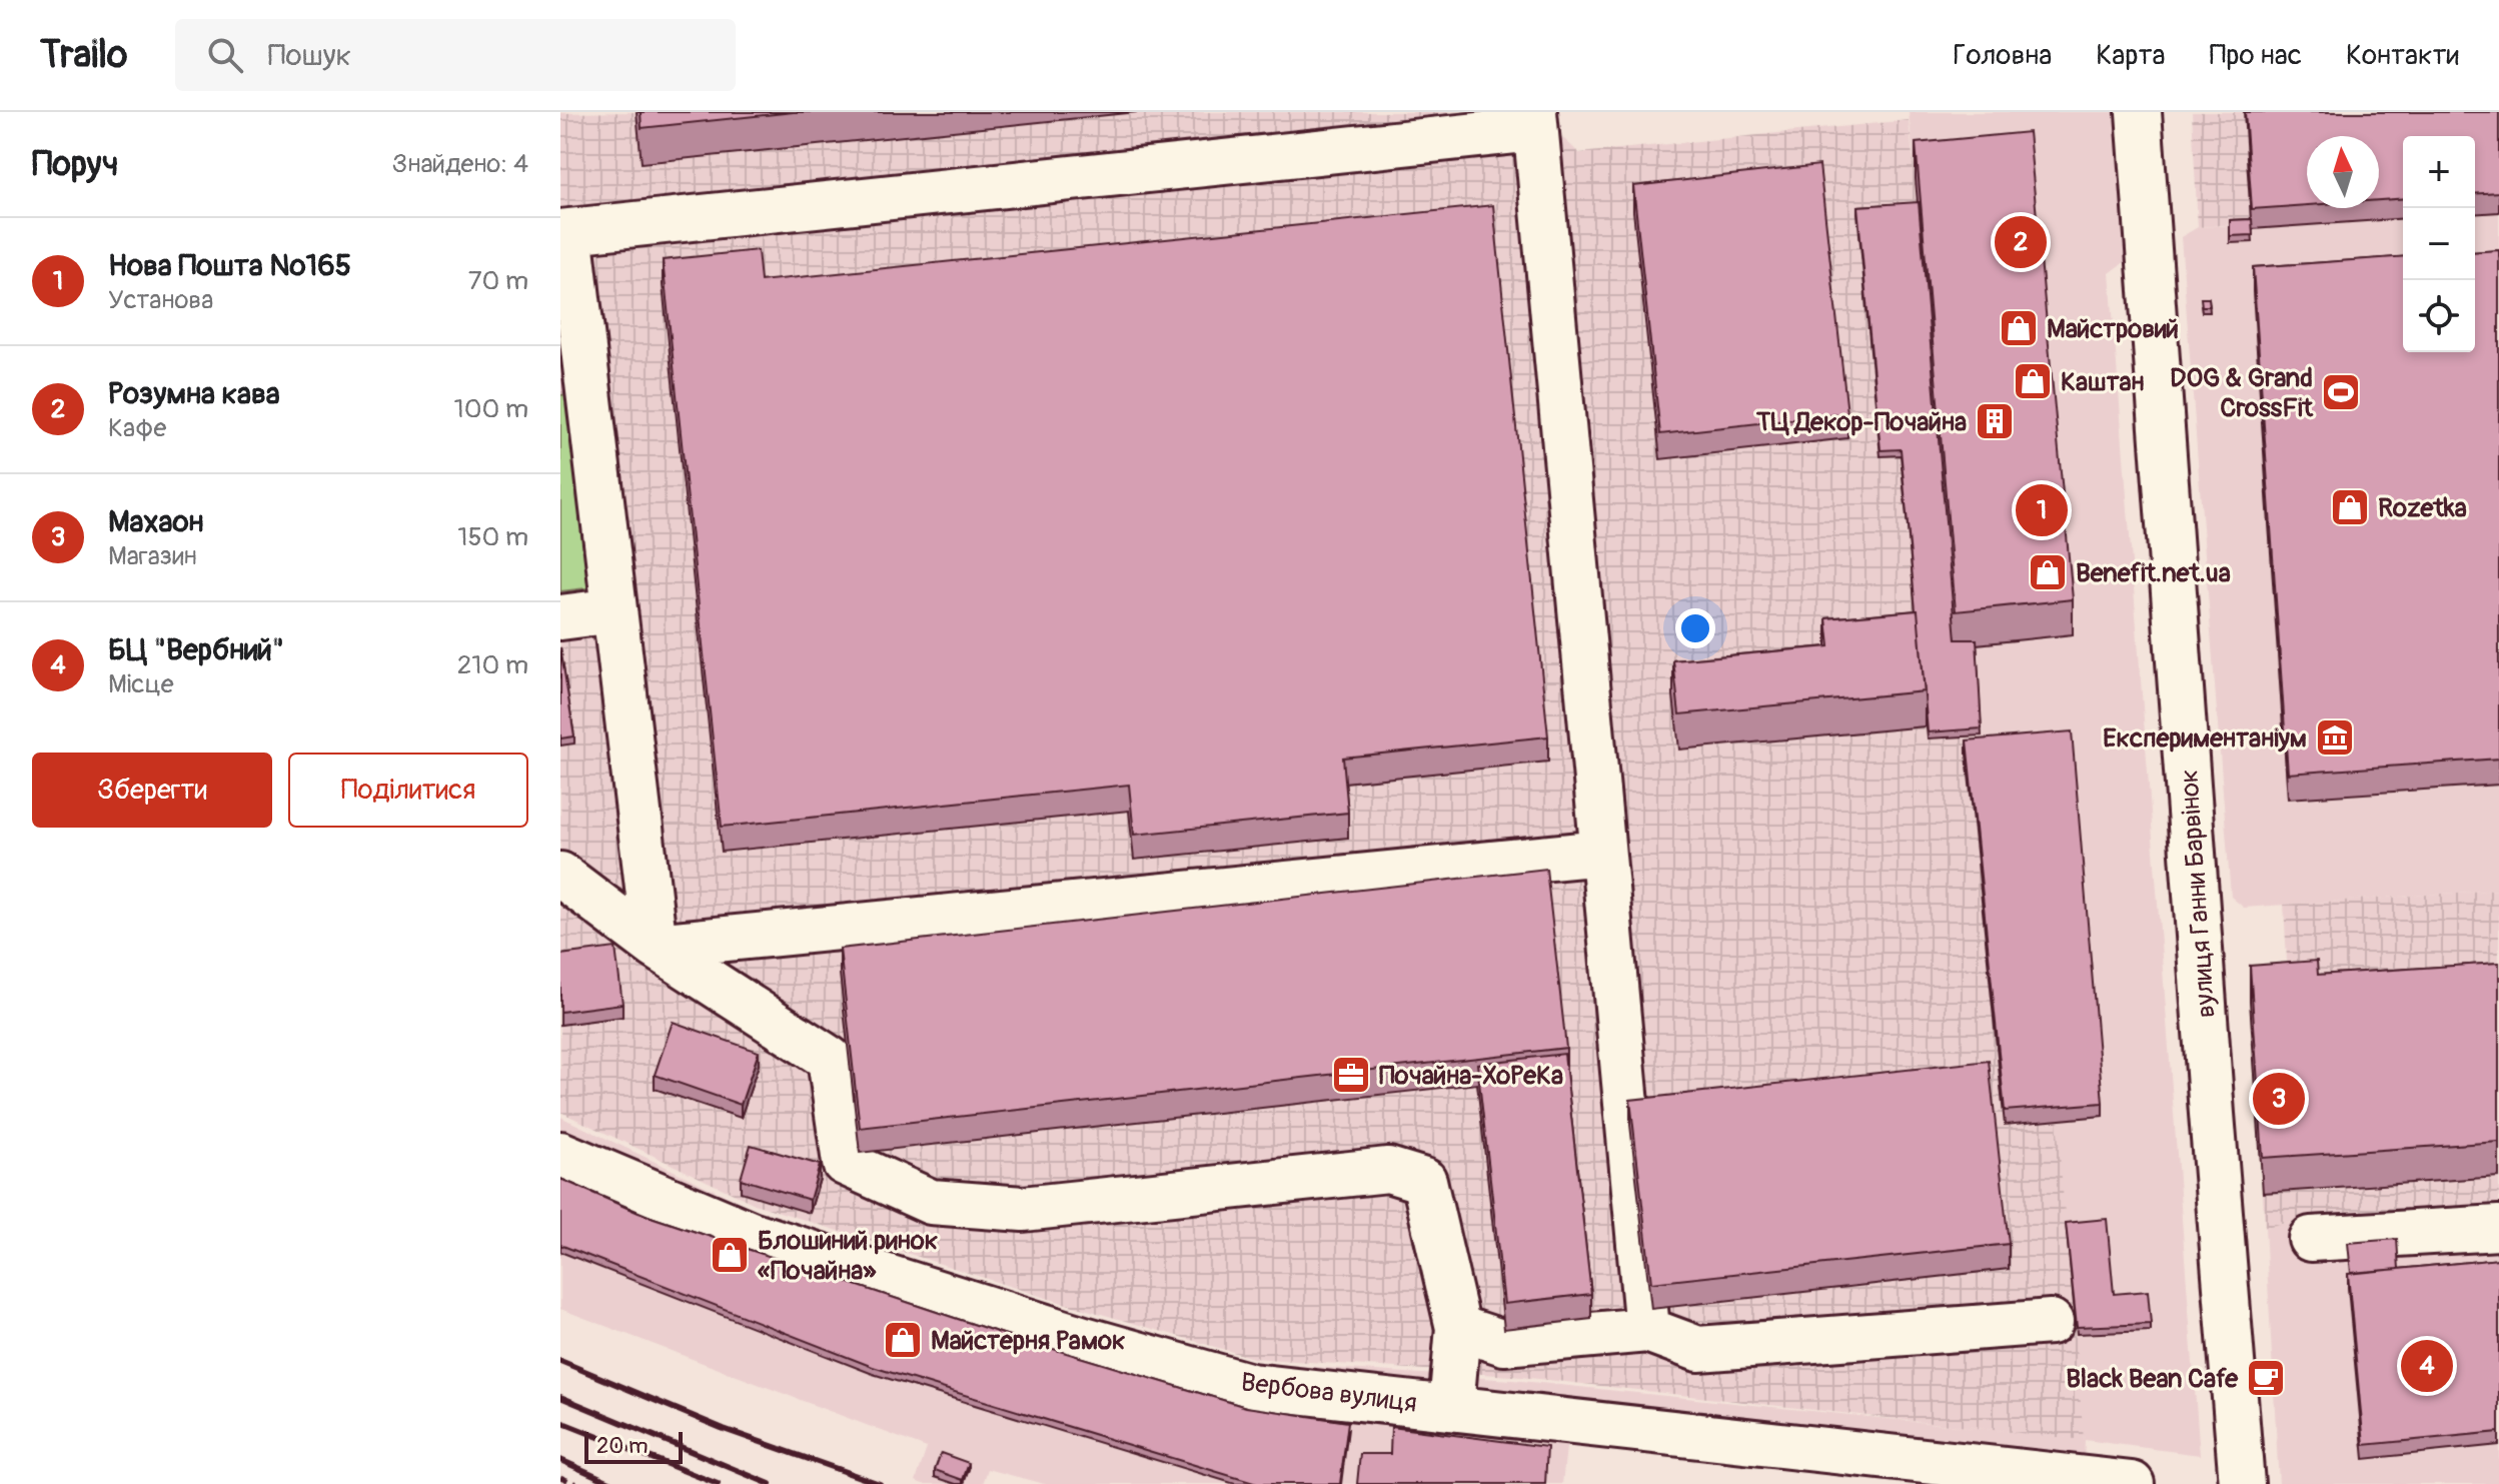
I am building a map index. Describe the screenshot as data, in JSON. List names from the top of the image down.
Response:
{
  "streets": {
    "street": ["вулиця Ганни Барвінок", "Вербова вулиця"]
  },
  "places": {
    "shop": [
      "Майстровий",
      "Каштан",
      "Rozetka",
      "Benefit.net.ua",
      "Блошиний ринок «Почайна»",
      "Майстерня Рамок"
    ],
    "sports": ["DOG & Grand CrossFit"],
    "building": ["ТЦ Декор-Почайна"],
    "museum": ["Експериментаніум"],
    "office": ["Почайна-ХоРеКа"],
    "cafe": ["Black Bean Cafe"]
  },
  "scale_bar": "20 m",
  "north": "top",
  "page": {
    "header": "Trailo",
    "search": "Пошук",
    "nav": [
      "Головна",
      "Карта",
      "Про нас",
      "Контакти"
    ],
    "heading": ["Поруч", "Знайдено: 4"],
    "map_buttons": ["+", "−"],
    "pins": [
      "2",
      "1",
      "3",
      "4"
    ],
    "list": [
      {
        "mark": "1",
        "name": "Нова Пошта №165",
        "note": "Установа",
        "value": "70 m"
      },
      {
        "mark": "2",
        "name": "Розумна кава",
        "note": "Кафе",
        "value": "100 m"
      },
      {
        "mark": "3",
        "name": "Махаон",
        "note": "Магазин",
        "value": "150 m"
      },
      {
        "mark": "4",
        "name": "БЦ \"Вербний\"",
        "note": "Місце",
        "value": "210 m"
      }
    ],
    "buttons": ["Зберегти", "Поділитися"],
    "scale": "20 m"
  }
}
